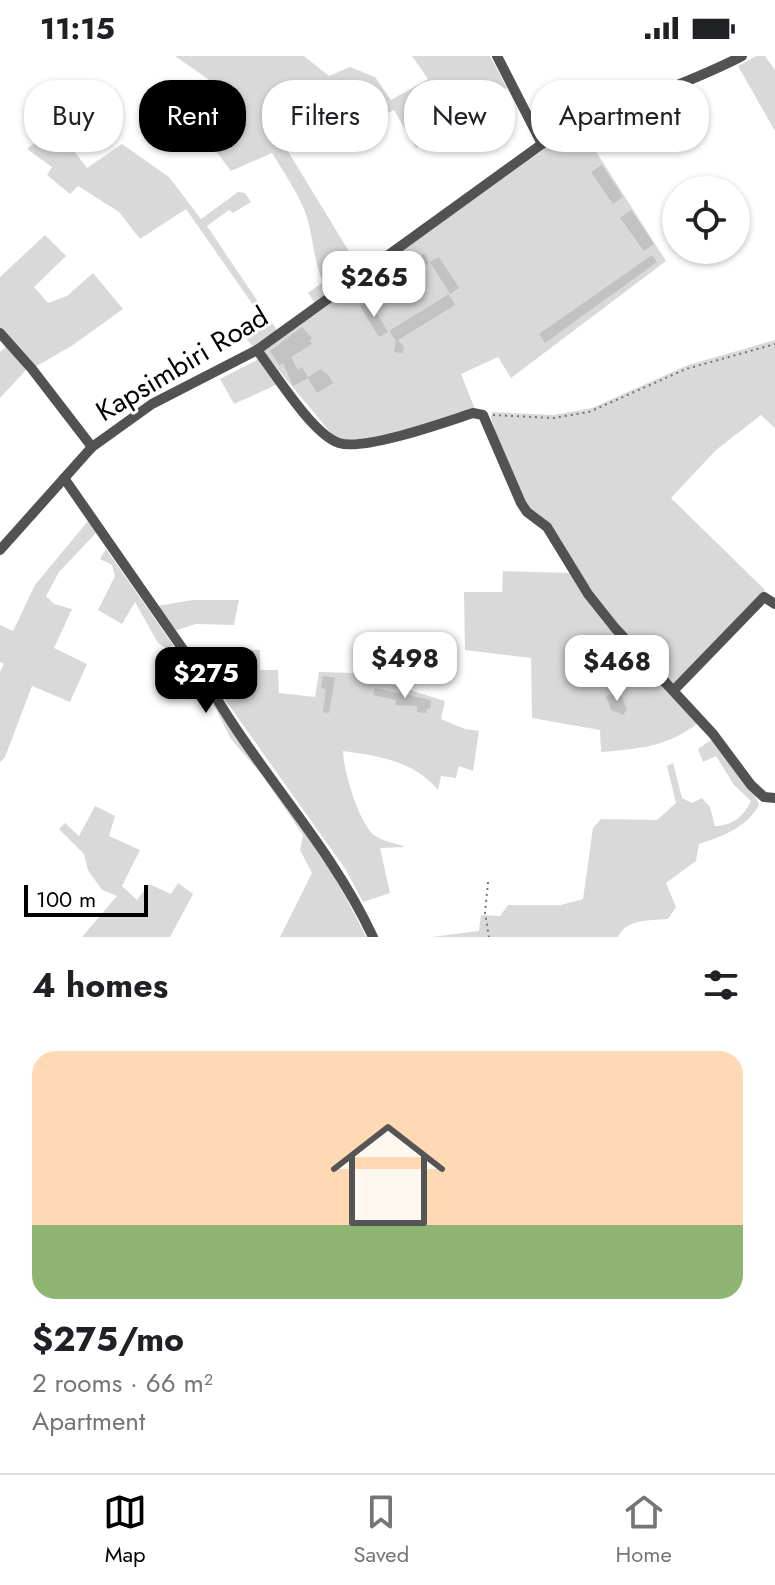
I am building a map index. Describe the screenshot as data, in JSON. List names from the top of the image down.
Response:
{
  "streets": {
    "street": ["Kapsimbiri Road"]
  },
  "scale_bar": "100 m",
  "page": {
    "status": "11:15",
    "chip": [
      "Buy",
      "Rent",
      "Filters",
      "New",
      "Apartment"
    ],
    "price": [
      "$265",
      "$498",
      "$468",
      "$275"
    ],
    "scale": "100 m",
    "heading": "4 homes",
    "list": [
      {
        "name": "$275/mo",
        "note": "2 rooms · 66 m² · Apartment"
      }
    ],
    "tabs": ["Map", "Saved", "Home"]
  }
}
